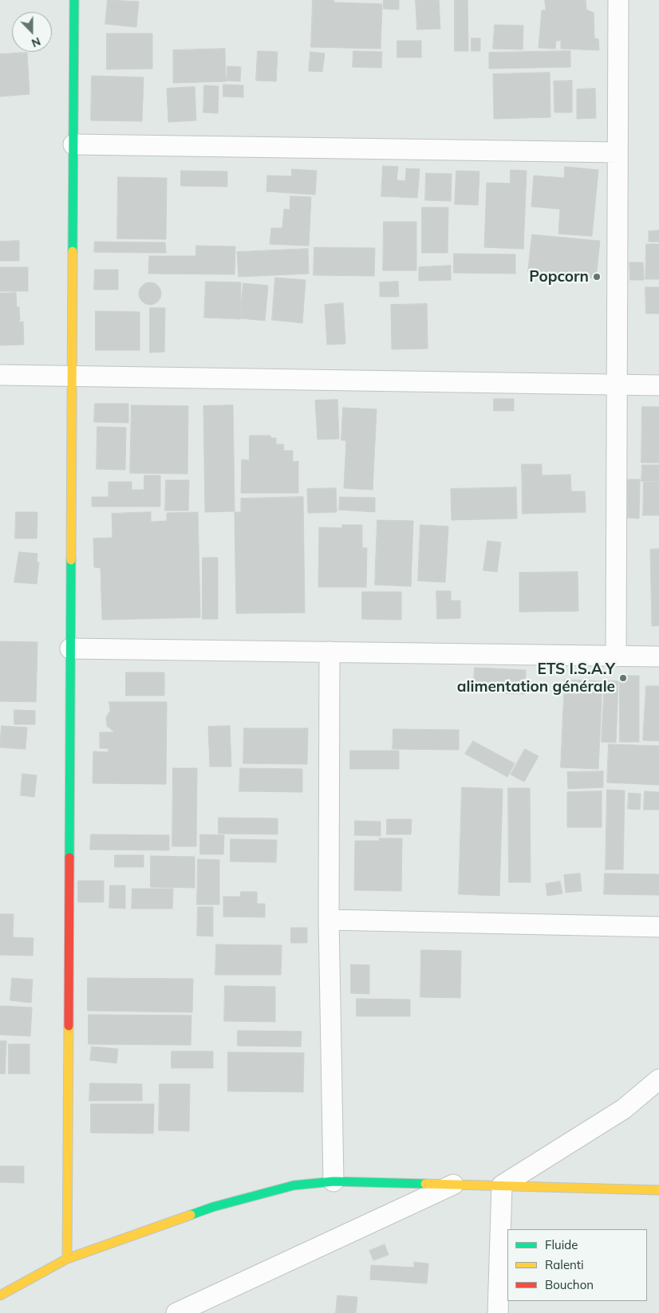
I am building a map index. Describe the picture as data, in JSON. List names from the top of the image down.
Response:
{
  "places": ["Popcorn", "ETS I.S.A.Y alimentation générale"],
  "legend": ["Fluide", "Ralenti", "Bouchon"],
  "north": "bottom"
}
